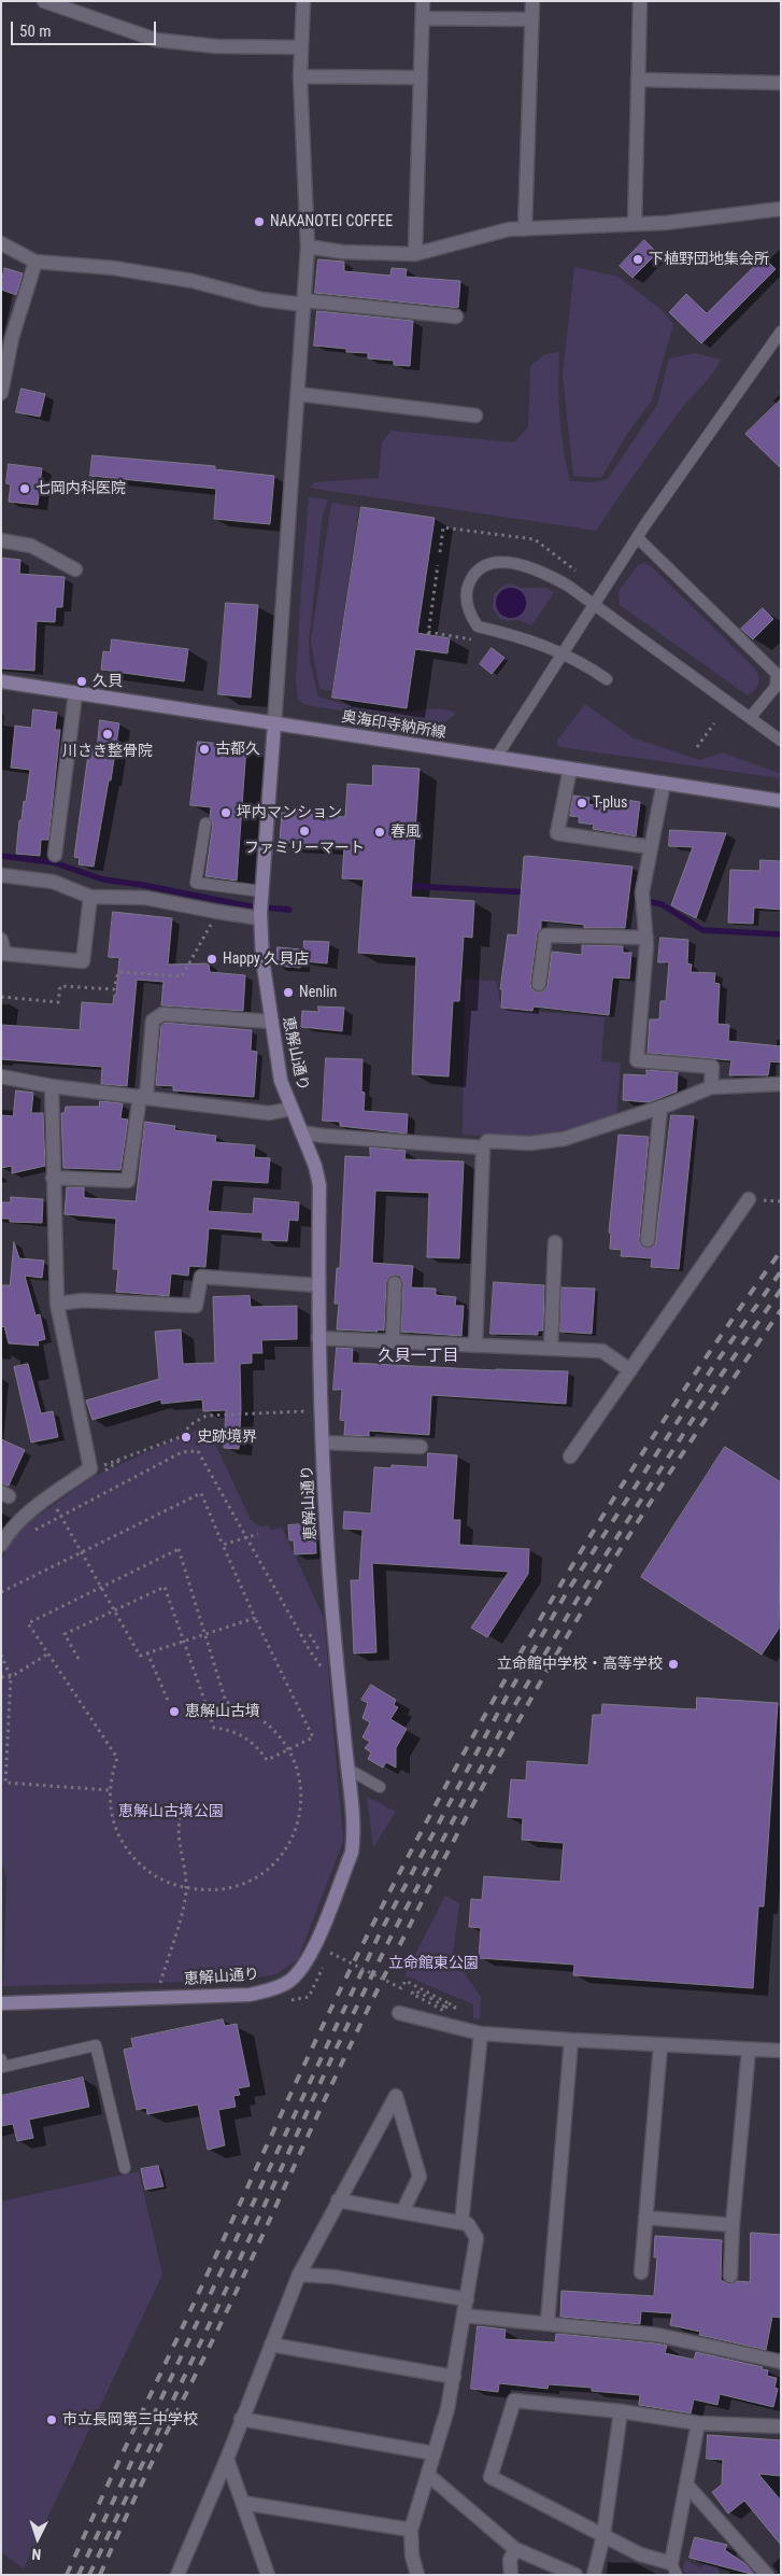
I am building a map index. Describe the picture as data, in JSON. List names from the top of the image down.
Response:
{
  "streets": {
    "street": ["奥海印寺納所線", "恵解山通り"]
  },
  "crossings": [
    ["奥海印寺納所線", "恵解山通り"]
  ],
  "districts": ["久貝一丁目"],
  "parks": ["恵解山古墳公園", "立命館東公園"],
  "places": [
    "NAKANOTEI COFFEE",
    "下植野団地集会所",
    "七岡内科医院",
    "久貝",
    "川さき整骨院",
    "古都久",
    "T-plus",
    "坪内マンション",
    "ファミリーマート",
    "春風",
    "Happy 久貝店",
    "Nenlin",
    "史跡境界",
    "立命館中学校・高等学校",
    "恵解山古墳",
    "市立長岡第三中学校"
  ],
  "scale_bar": "50 m",
  "north": "bottom"
}
